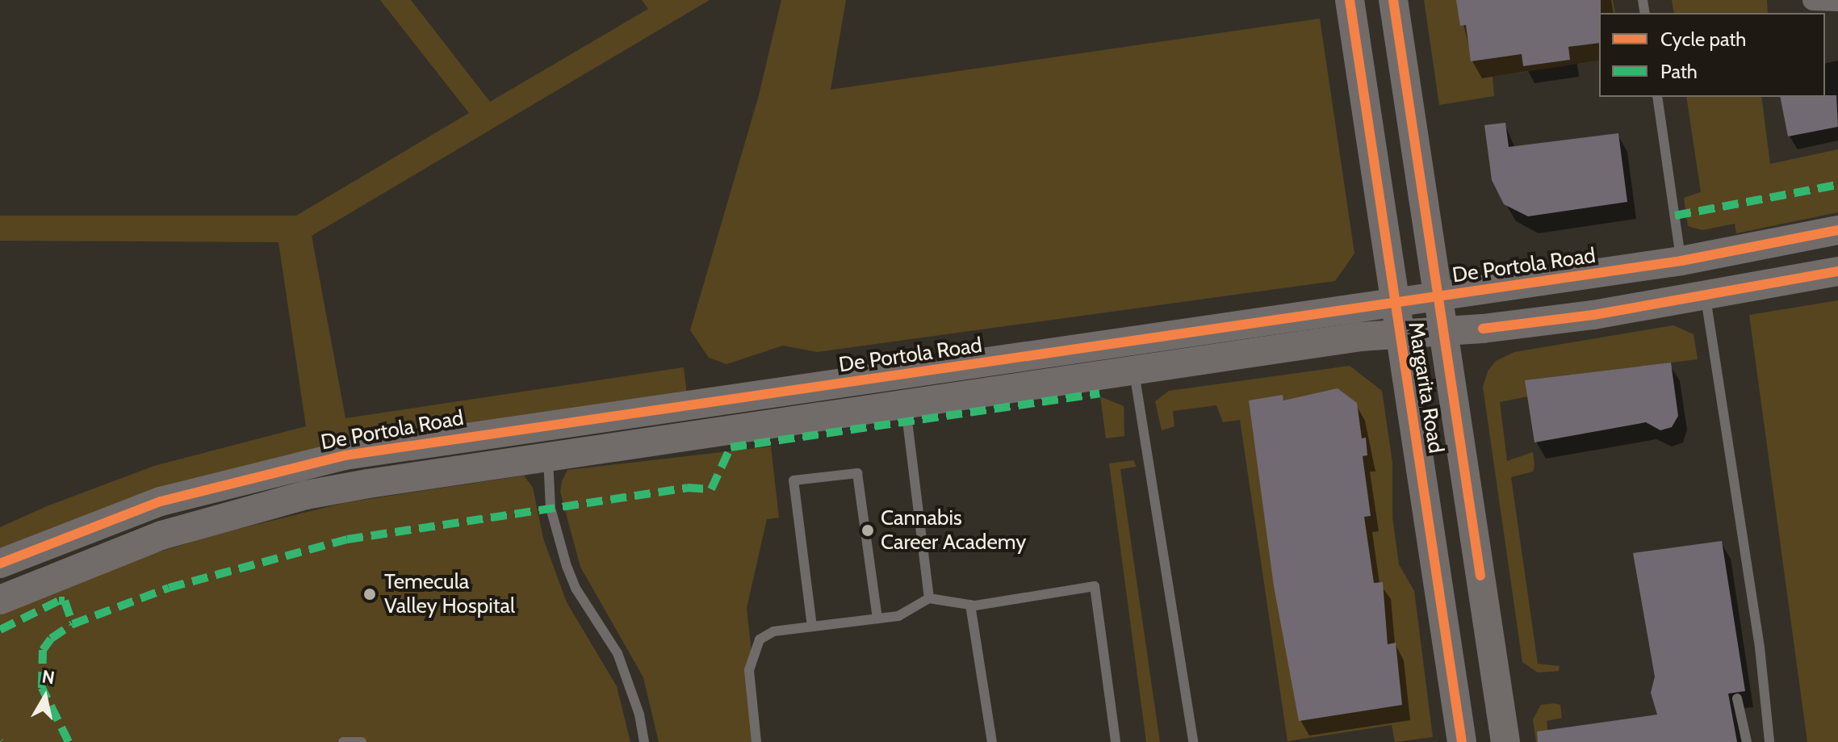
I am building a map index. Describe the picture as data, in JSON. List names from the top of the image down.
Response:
{
  "streets": {
    "main road": ["De Portola Road", "Margarita Road"]
  },
  "crossings": [
    ["De Portola Road", "Margarita Road"]
  ],
  "places": ["Cannabis Career Academy", "Temecula Valley Hospital"],
  "legend": ["Cycle path", "Path"],
  "north": "top"
}
